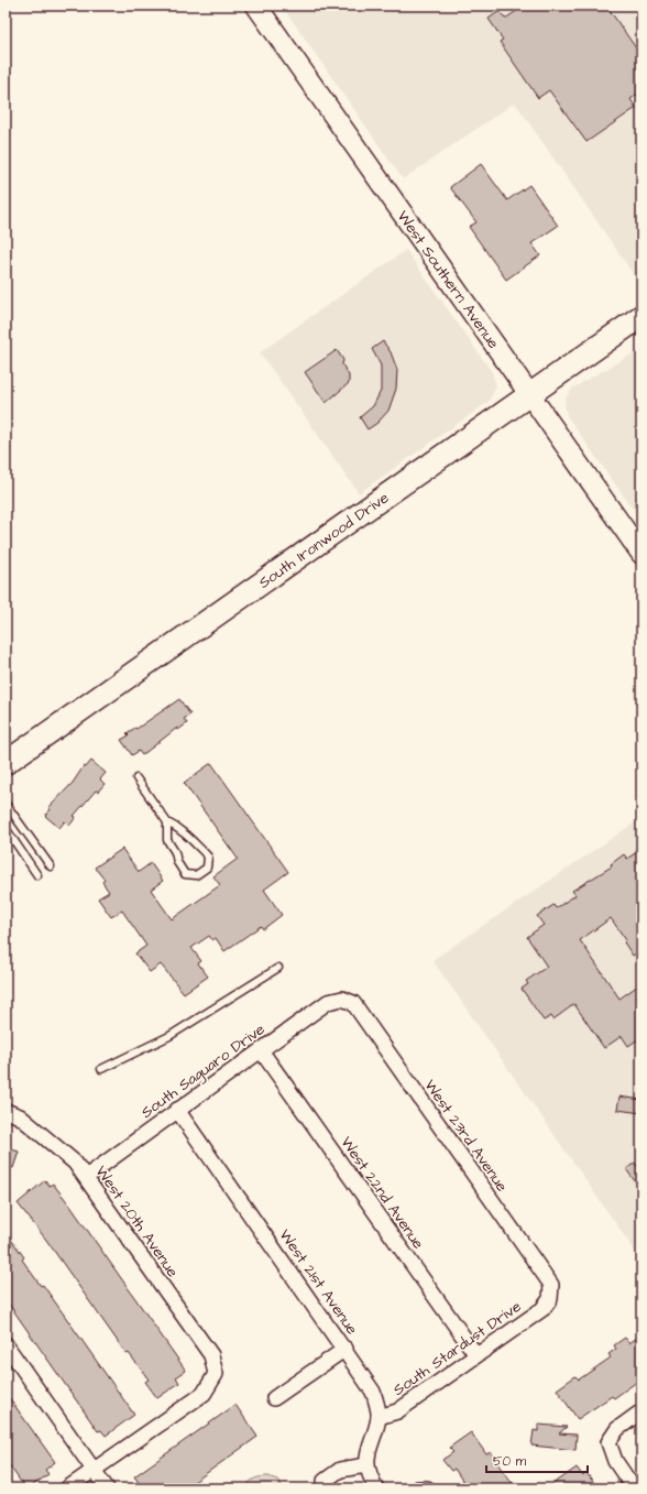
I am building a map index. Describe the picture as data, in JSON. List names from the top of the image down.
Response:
{
  "streets": {
    "main road": ["West Southern Avenue", "South Ironwood Drive"],
    "street": [
      "South Saguaro Drive",
      "West 23rd Avenue",
      "West 22nd Avenue",
      "West 20th Avenue",
      "West 21st Avenue",
      "South Stardust Drive"
    ]
  },
  "crossings": [
    ["West Southern Avenue", "South Ironwood Drive"],
    ["South Saguaro Drive", "West 23rd Avenue"],
    ["South Saguaro Drive", "West 22nd Avenue"],
    ["South Saguaro Drive", "West 20th Avenue"],
    ["South Saguaro Drive", "West 21st Avenue"],
    ["West 23rd Avenue", "South Stardust Drive"],
    ["West 22nd Avenue", "South Stardust Drive"],
    ["West 21st Avenue", "South Stardust Drive"]
  ],
  "scale_bar": "50 m"
}
